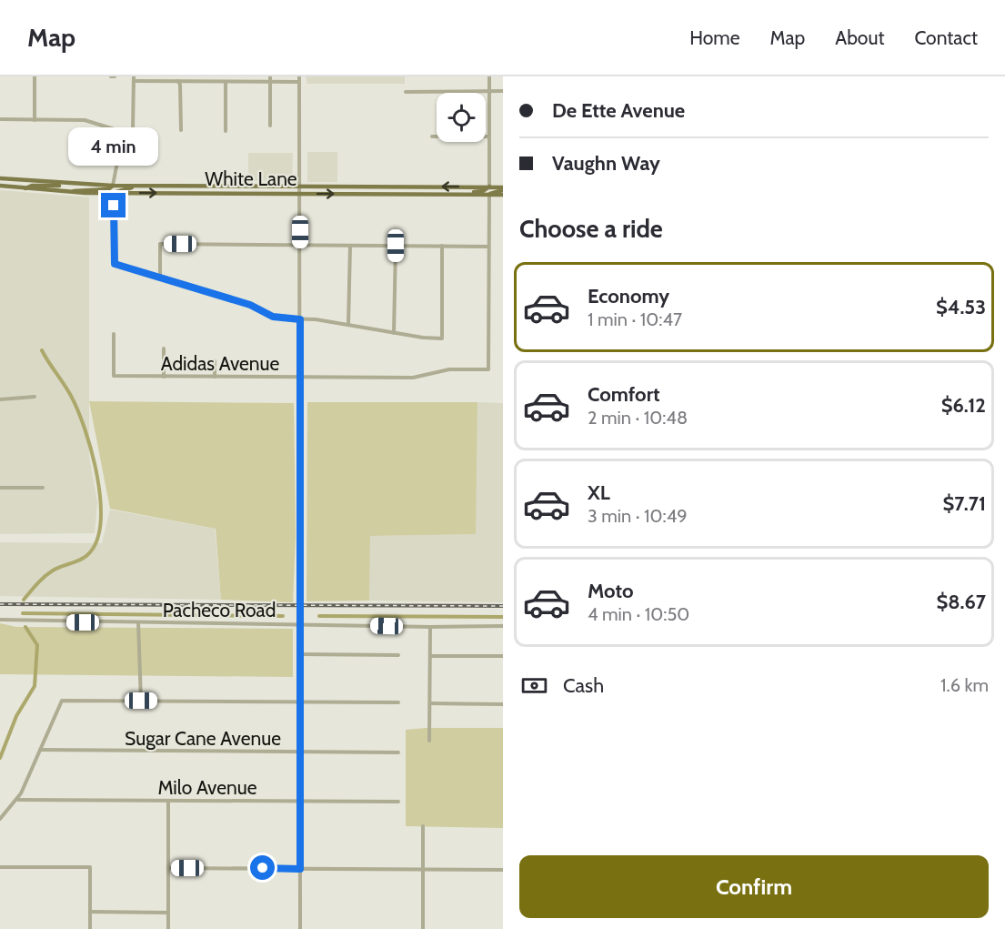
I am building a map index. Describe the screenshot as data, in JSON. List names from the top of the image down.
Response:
{
  "streets": {
    "main road": ["White Lane"],
    "street": [
      "Adidas Avenue",
      "Pacheco Road",
      "Sugar Cane Avenue",
      "Milo Avenue"
    ]
  },
  "page": {
    "header": "Map",
    "nav": [
      "Home",
      "Map",
      "About",
      "Contact"
    ],
    "banner": ["De Ette Avenue", "Vaughn Way"],
    "bubble": "4 min",
    "heading": "Choose a ride",
    "list": [
      {
        "name": "Economy",
        "note": "1 min · 10:47",
        "value": "$4.53"
      },
      {
        "name": "Comfort",
        "note": "2 min · 10:48",
        "value": "$6.12"
      },
      {
        "name": "XL",
        "note": "3 min · 10:49",
        "value": "$7.71"
      },
      {
        "name": "Moto",
        "note": "4 min · 10:50",
        "value": "$8.67"
      }
    ],
    "pay": ["Cash", "1.6 km"],
    "buttons": "Confirm"
  }
}
